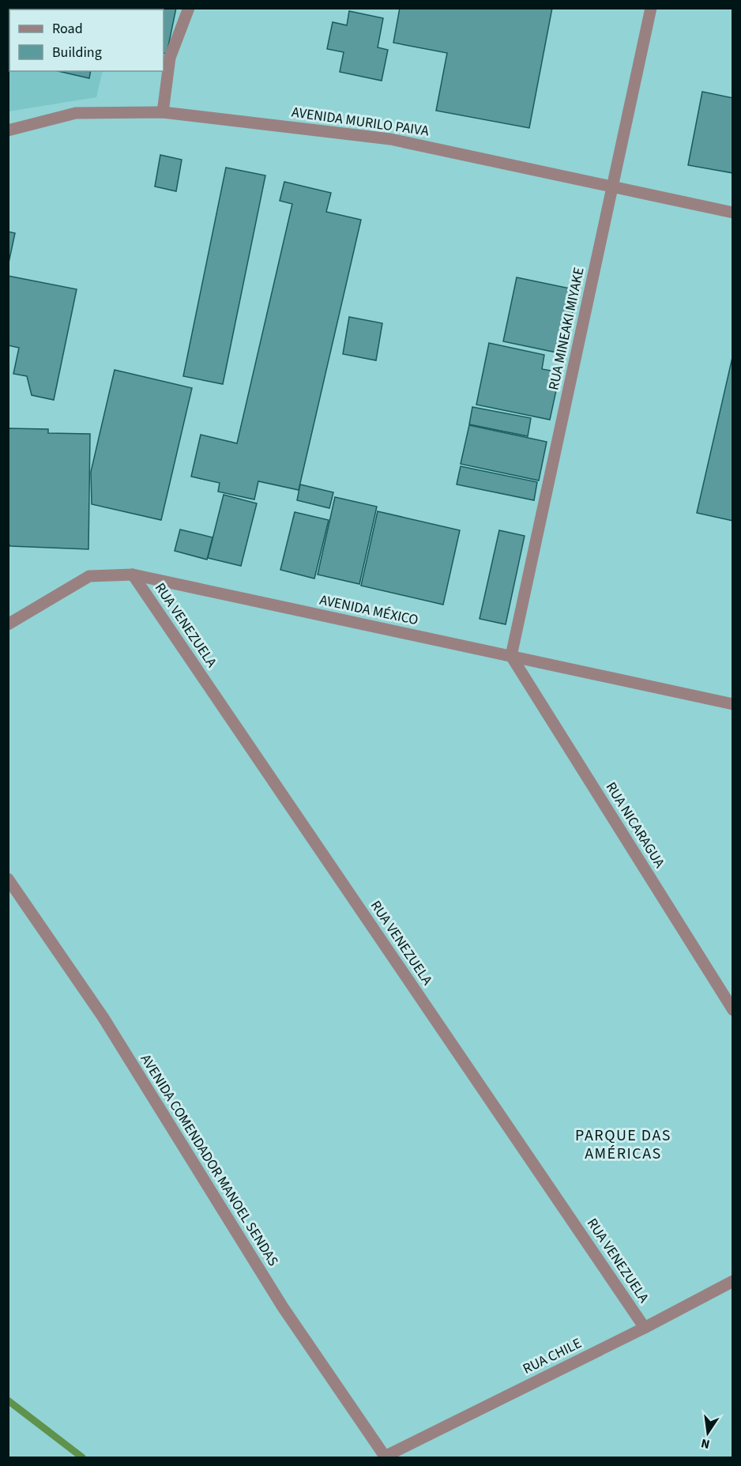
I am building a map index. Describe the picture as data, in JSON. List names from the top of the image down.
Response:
{
  "streets": {
    "street": [
      "AVENIDA MURILO PAIVA",
      "RUA MINEAKI MIYAKE",
      "AVENIDA MÉXICO",
      "RUA VENEZUELA",
      "RUA NICARAGUA",
      "AVENIDA COMENDADOR MANOEL SENDAS",
      "RUA CHILE"
    ]
  },
  "crossings": [
    ["AVENIDA MURILO PAIVA", "RUA MINEAKI MIYAKE"],
    ["RUA MINEAKI MIYAKE", "AVENIDA MÉXICO"],
    ["RUA MINEAKI MIYAKE", "RUA NICARAGUA"],
    ["AVENIDA MÉXICO", "RUA VENEZUELA"],
    ["AVENIDA MÉXICO", "RUA NICARAGUA"],
    ["RUA VENEZUELA", "RUA CHILE"],
    ["AVENIDA COMENDADOR MANOEL SENDAS", "RUA CHILE"]
  ],
  "districts": ["PARQUE DAS AMÉRICAS"],
  "legend": ["Road", "Building"],
  "north": "bottom"
}
